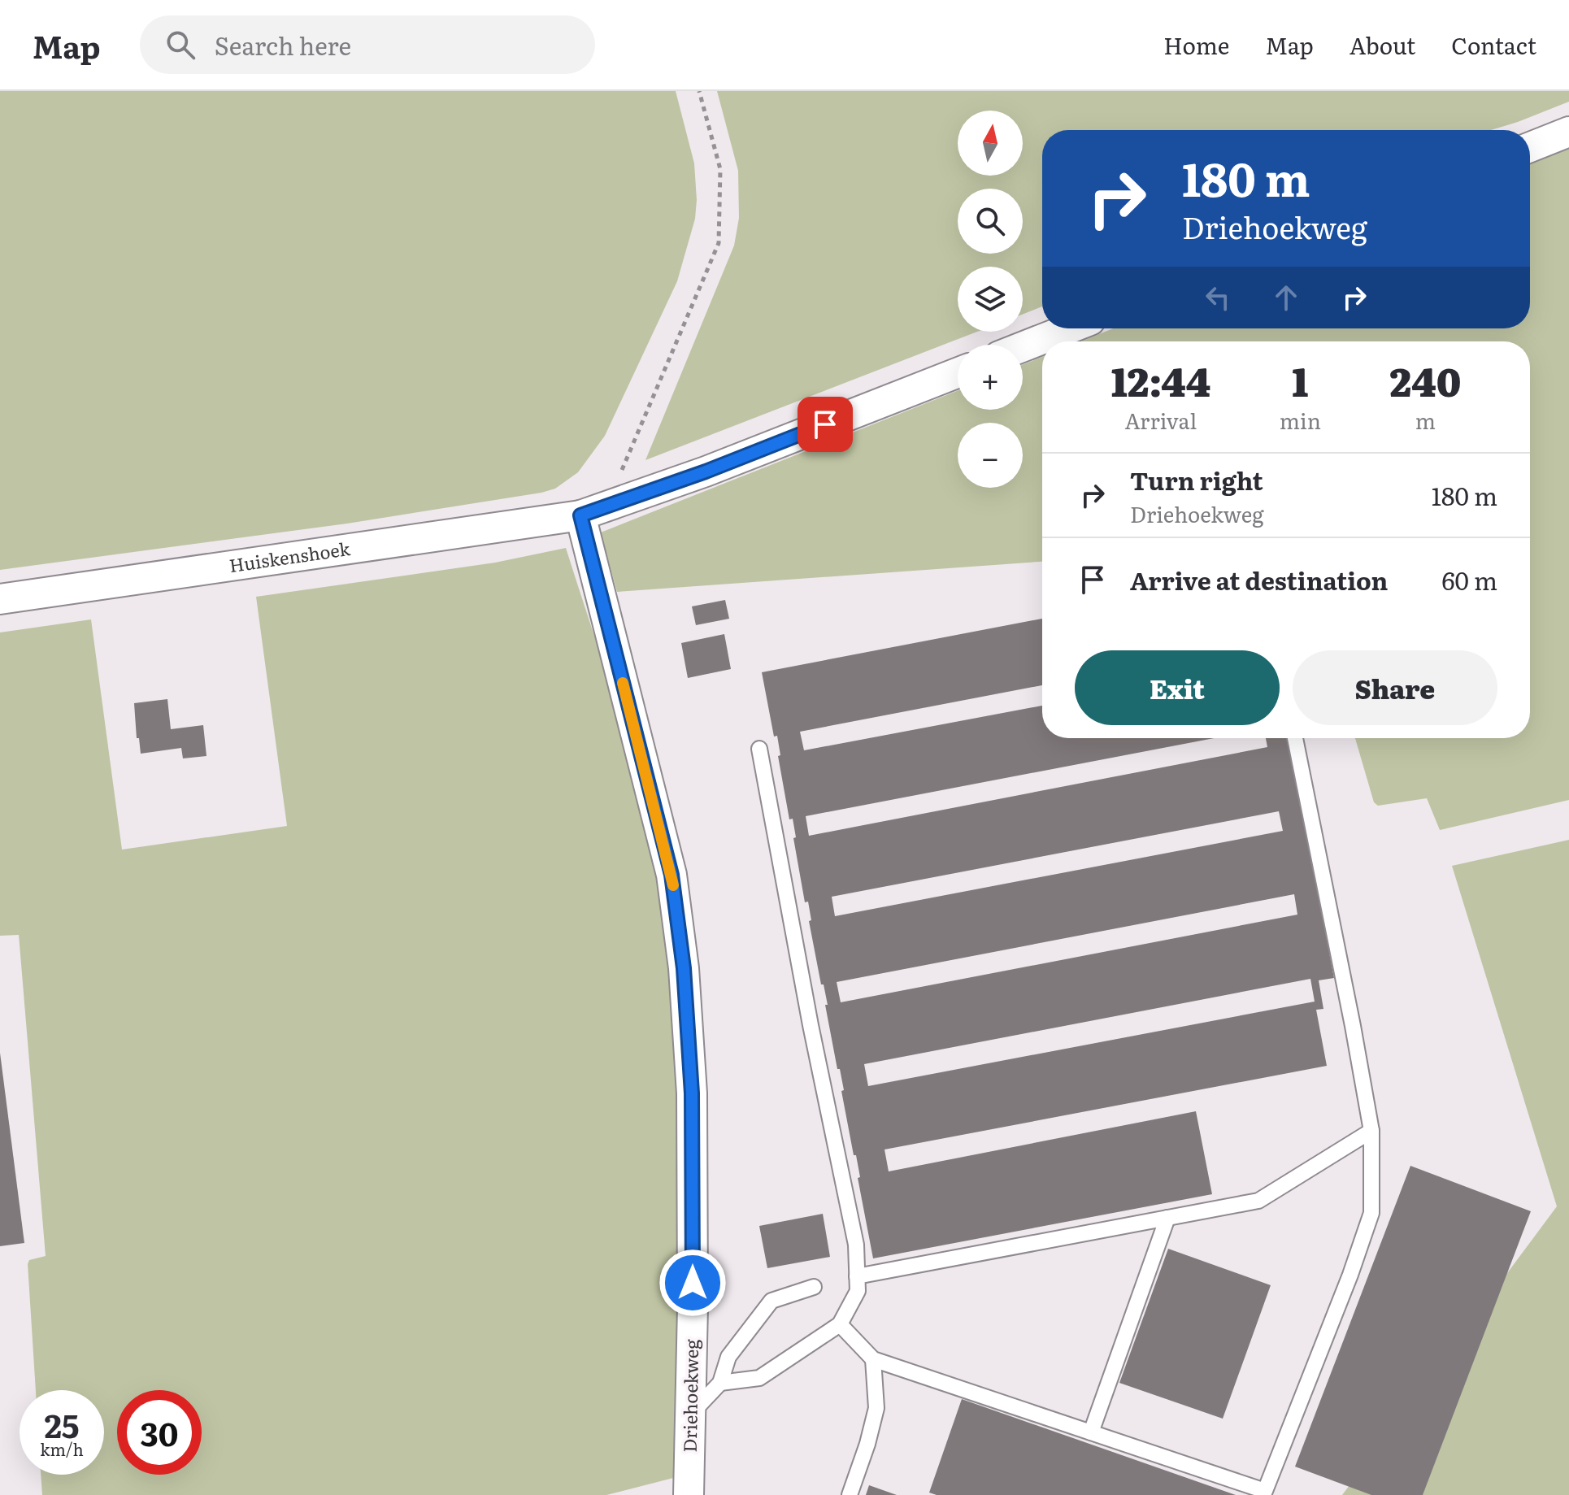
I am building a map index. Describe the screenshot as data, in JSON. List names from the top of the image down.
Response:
{
  "streets": {
    "street": ["Huiskenshoek", "Driehoekweg"]
  },
  "crossings": [
    ["Huiskenshoek", "Driehoekweg"]
  ],
  "north": "top",
  "page": {
    "header": "Map",
    "search": "Search here",
    "nav": [
      "Home",
      "Map",
      "About",
      "Contact"
    ],
    "map_buttons": ["+", "−"],
    "turn": ["180 m", "Driehoekweg"],
    "eta": [
      "12:44",
      "Arrival",
      "1",
      "min",
      "240",
      "m"
    ],
    "list": [
      {
        "name": "Turn right",
        "note": "Driehoekweg",
        "value": "180 m"
      },
      {
        "name": "Arrive at destination",
        "value": "60 m"
      }
    ],
    "buttons": ["Exit", "Share"],
    "speed": "25 km/h",
    "limit": "30"
  }
}
